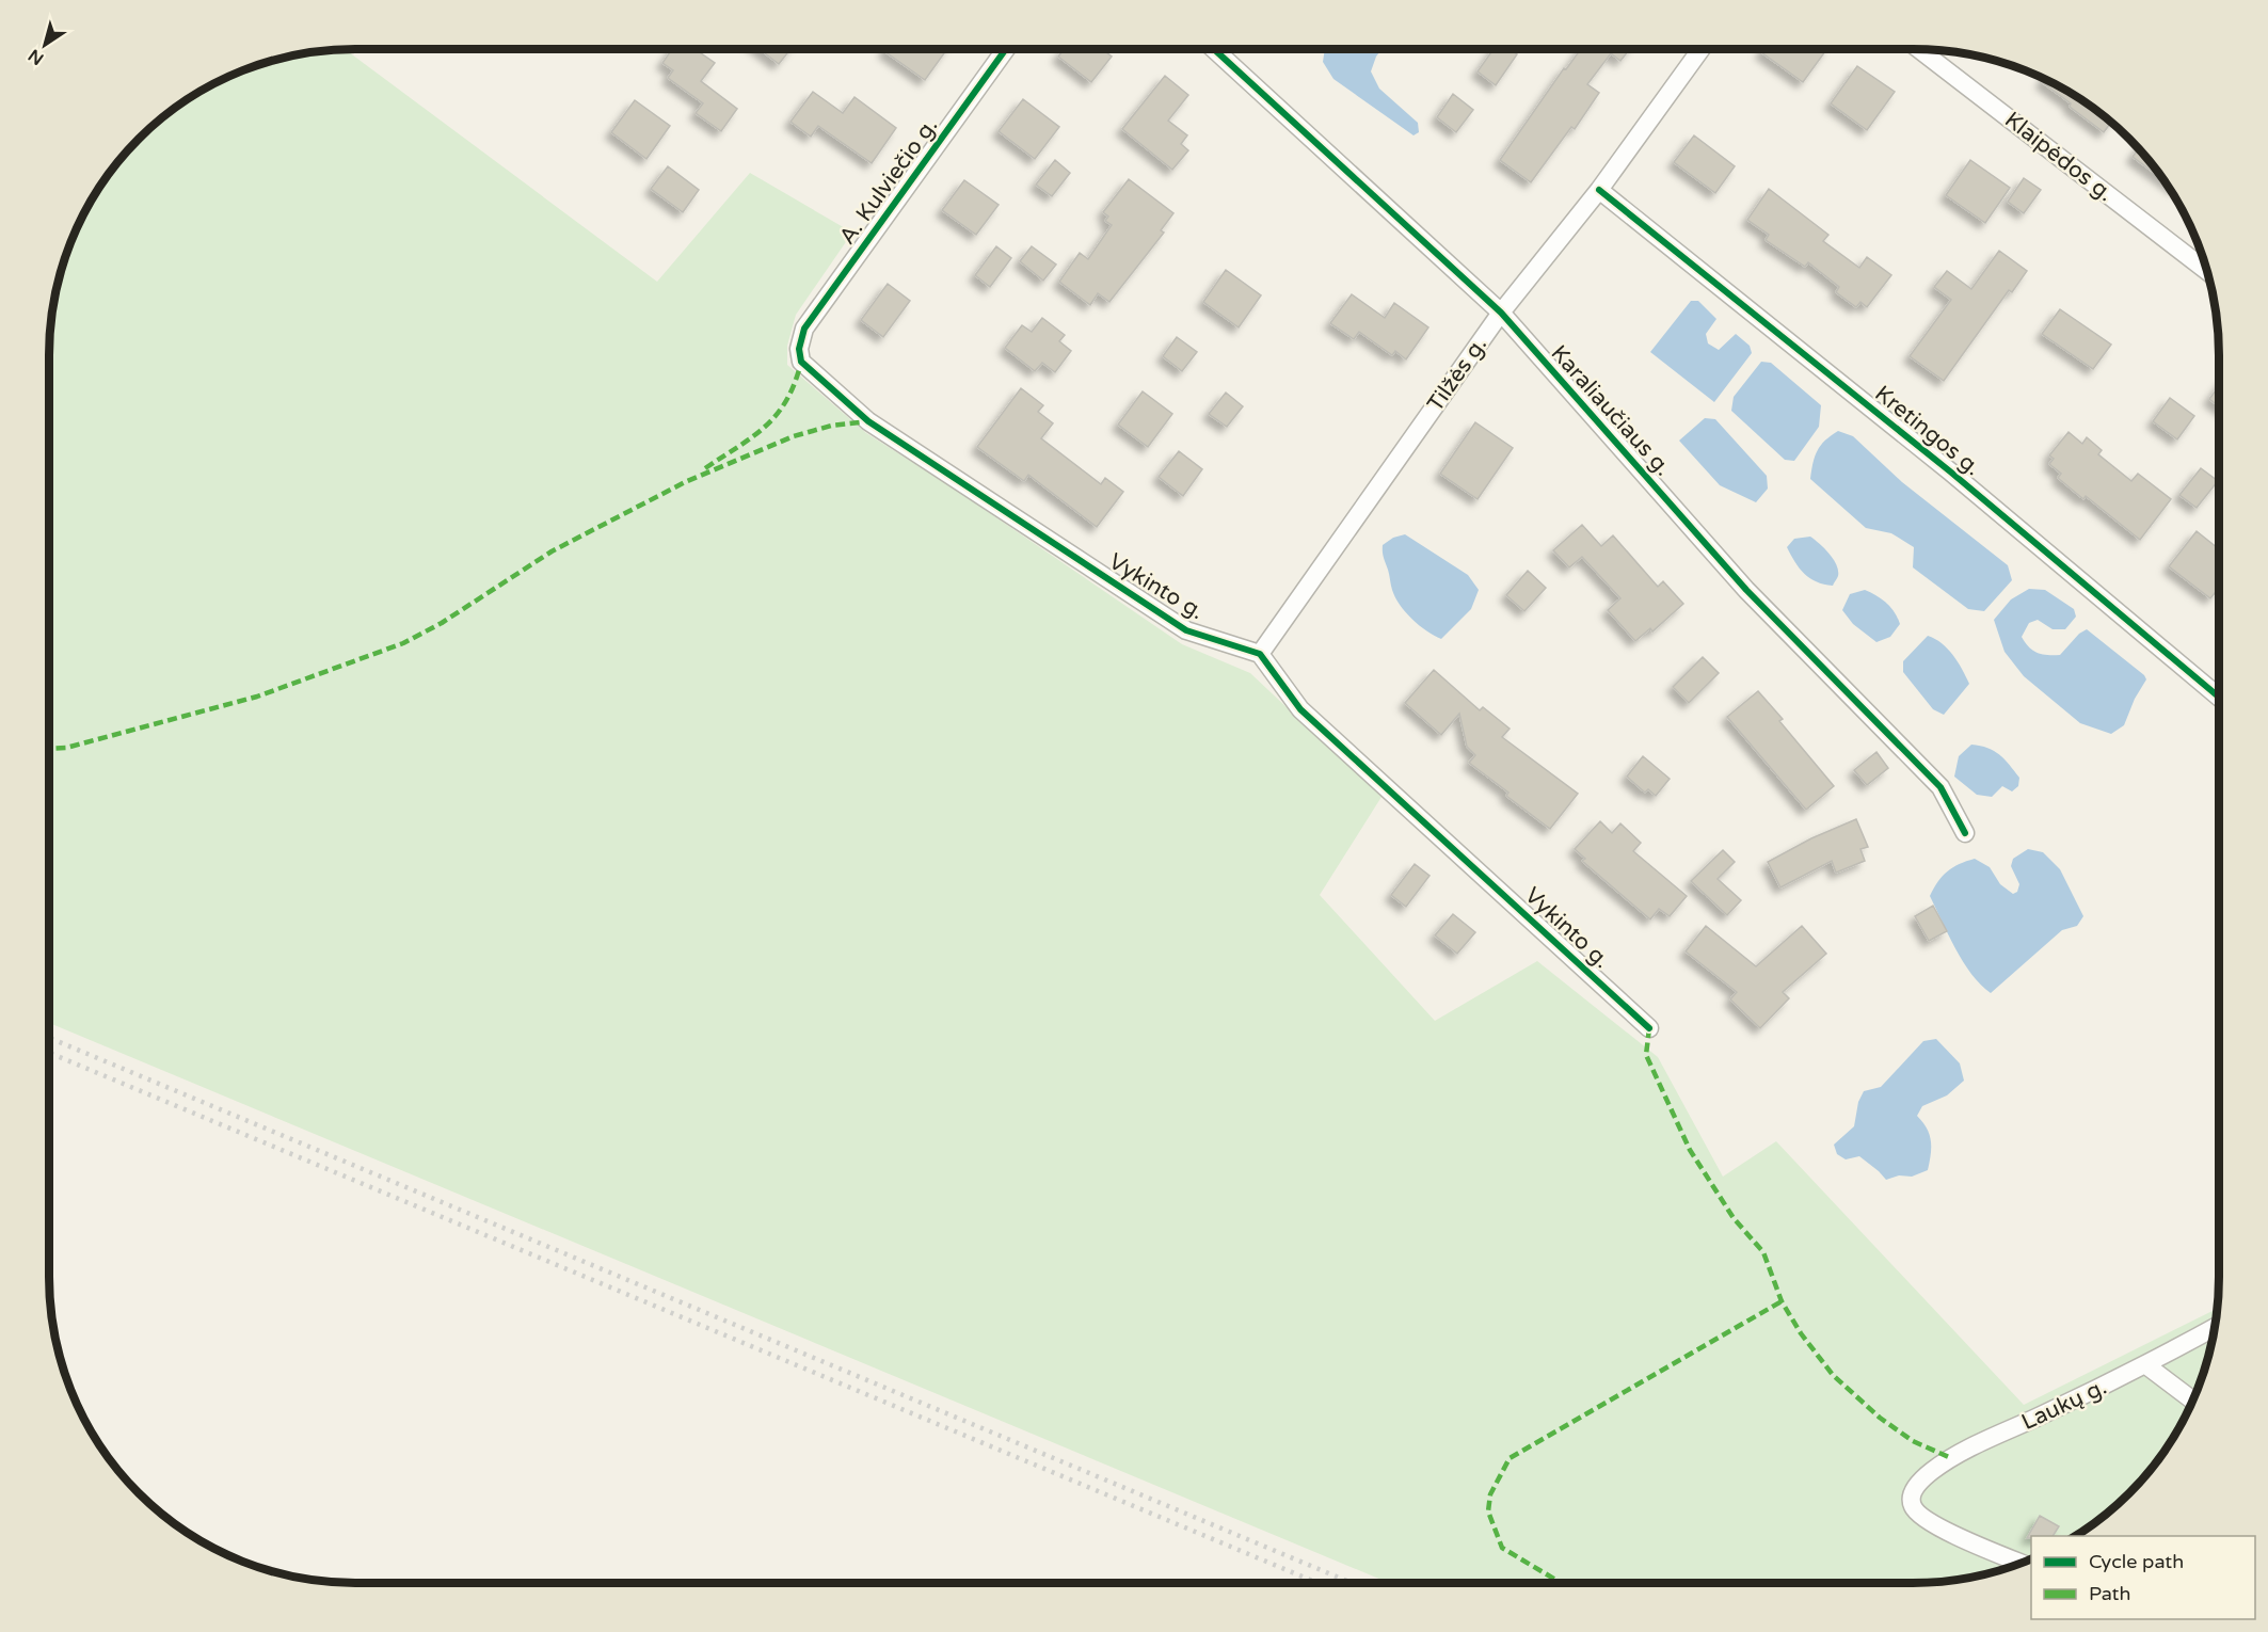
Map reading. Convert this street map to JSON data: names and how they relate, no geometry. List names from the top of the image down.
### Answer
{
  "streets": {
    "street": [
      "Klaipėdos g.",
      "A. Kulviečio g.",
      "Tilžės g.",
      "Karaliaučiaus g.",
      "Kretingos g.",
      "Vykinto g.",
      "Laukų g."
    ]
  },
  "crossings": [
    ["A. Kulviečio g.", "Vykinto g."],
    ["Tilžės g.", "Karaliaučiaus g."],
    ["Tilžės g.", "Kretingos g."],
    ["Tilžės g.", "Vykinto g."]
  ],
  "legend": ["Cycle path", "Path"],
  "north": "bottom left"
}
